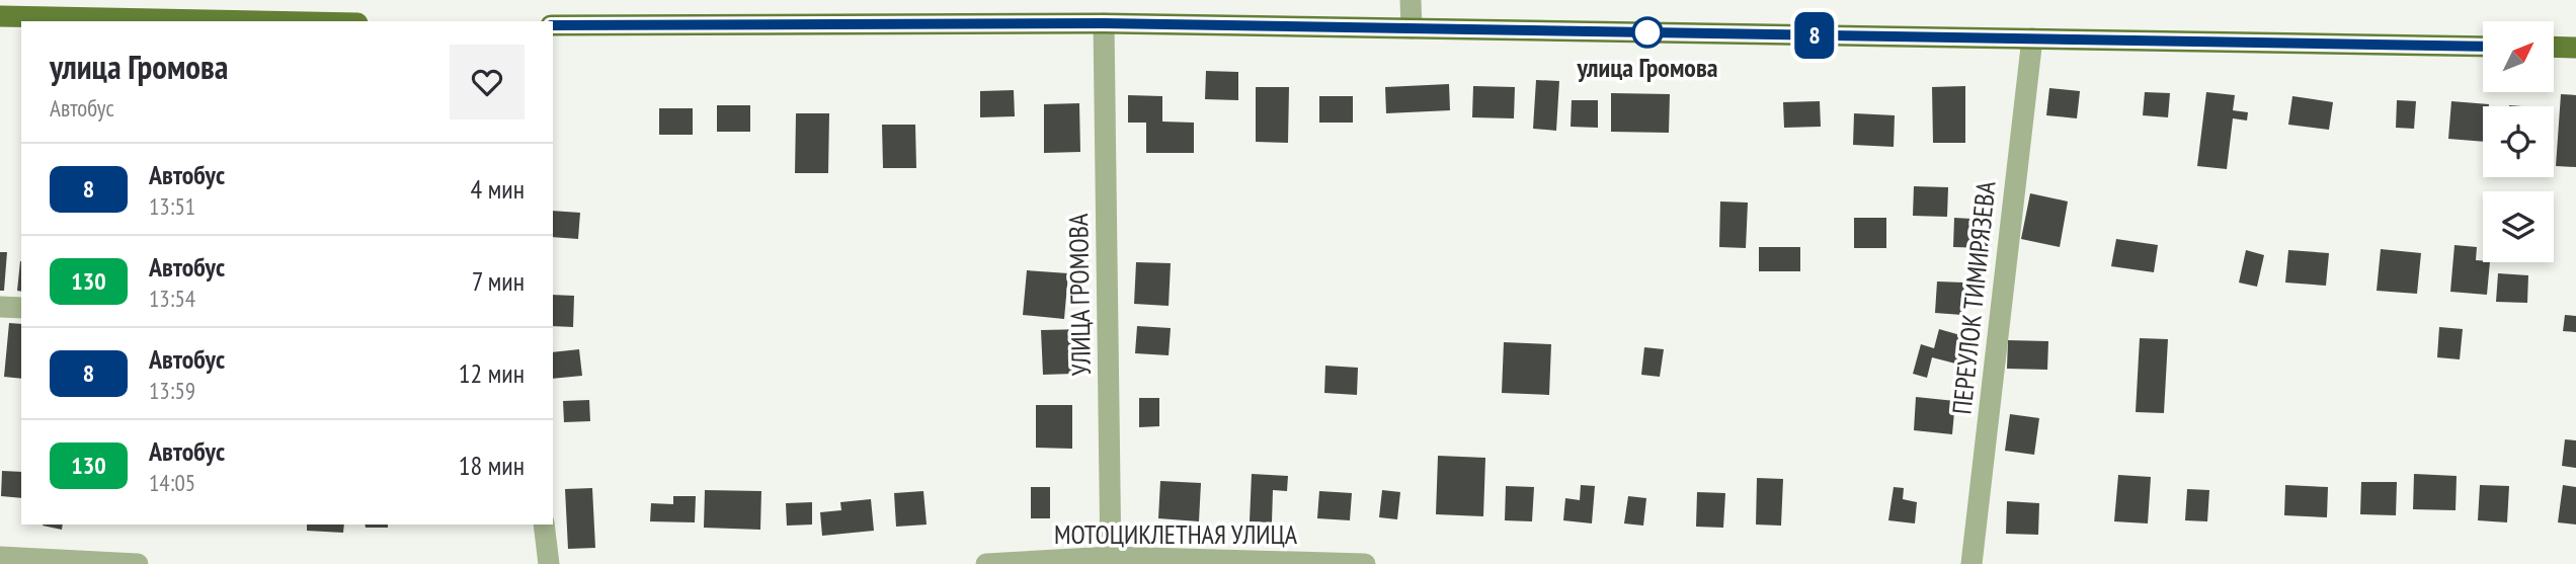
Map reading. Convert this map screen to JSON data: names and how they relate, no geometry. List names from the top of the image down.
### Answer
{
  "streets": {
    "street": ["УЛИЦА ГРОМОВА", "ПЕРЕУЛОК ТИМИРЯЗЕВА", "МОТОЦИКЛЕТНАЯ УЛИЦА"]
  },
  "crossings": [
    ["УЛИЦА ГРОМОВА", "МОТОЦИКЛЕТНАЯ УЛИЦА"]
  ],
  "places": ["улица Громова"],
  "lines": ["bus line 8"],
  "north": "top right",
  "page": {
    "on_map": "8",
    "heading": ["улица Громова", "Автобус"],
    "list": [
      {
        "mark": "8",
        "name": "Автобус",
        "note": "13:51",
        "value": "4 мин"
      },
      {
        "mark": "130",
        "name": "Автобус",
        "note": "13:54",
        "value": "7 мин"
      },
      {
        "mark": "8",
        "name": "Автобус",
        "note": "13:59",
        "value": "12 мин"
      },
      {
        "mark": "130",
        "name": "Автобус",
        "note": "14:05",
        "value": "18 мин"
      }
    ]
  }
}
